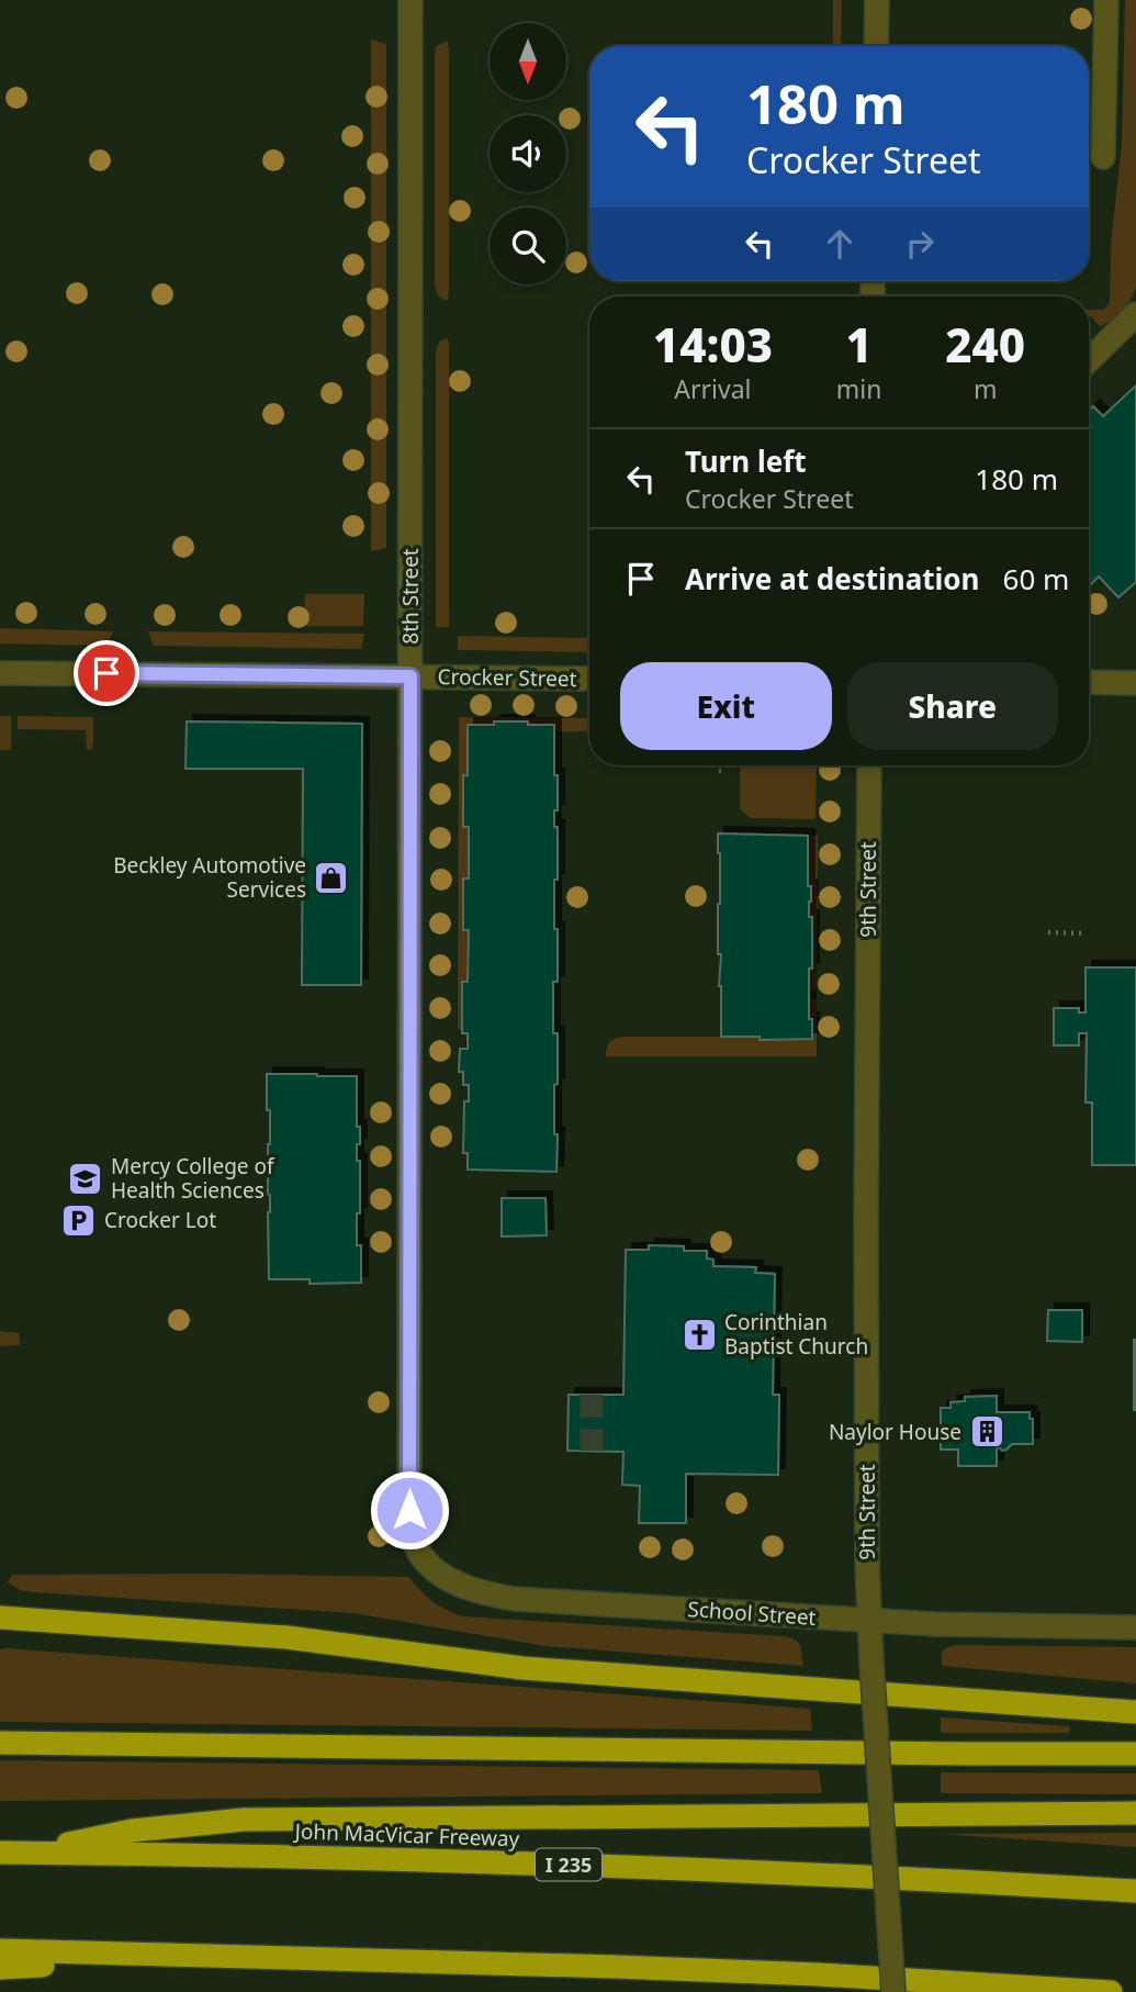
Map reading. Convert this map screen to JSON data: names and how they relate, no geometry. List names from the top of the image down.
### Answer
{
  "streets": {
    "highway": ["John MacVicar Freeway", "I 235"],
    "street": [
      "8th Street",
      "Crocker Street",
      "9th Street",
      "School Street"
    ]
  },
  "crossings": [
    ["8th Street", "Crocker Street"],
    ["8th Street", "School Street"],
    ["9th Street", "School Street"]
  ],
  "places": {
    "shop": ["Beckley Automotive Services"],
    "school or university": ["Mercy College of Health Sciences"],
    "parking": ["Crocker Lot"],
    "church": ["Corinthian Baptist Church"],
    "building": ["Naylor House"]
  },
  "north": "bottom",
  "page": {
    "turn": ["180 m", "Crocker Street"],
    "eta": [
      "14:03",
      "Arrival",
      "1",
      "min",
      "240",
      "m"
    ],
    "list": [
      {
        "name": "Turn left",
        "note": "Crocker Street",
        "value": "180 m"
      },
      {
        "name": "Arrive at destination",
        "value": "60 m"
      }
    ],
    "buttons": ["Exit", "Share"]
  }
}
